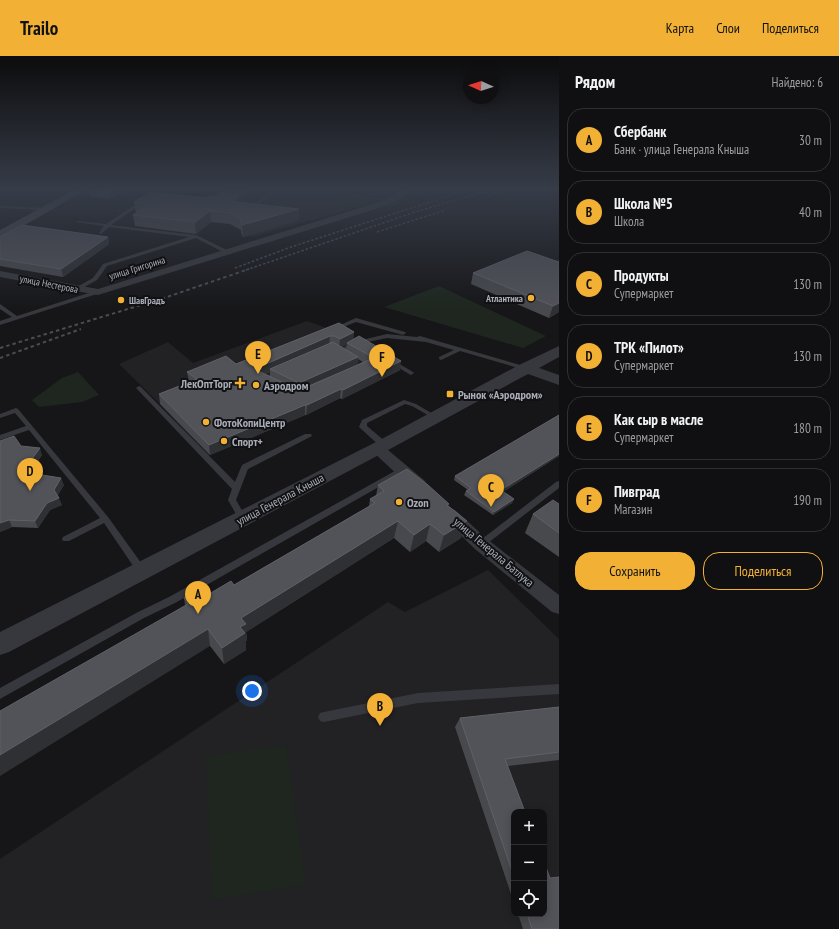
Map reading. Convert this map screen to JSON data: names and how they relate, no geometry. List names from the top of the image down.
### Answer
{
  "streets": {
    "street": [
      "улица Григорина",
      "улица Нестерова",
      "улица Генерала Кныша",
      "улица Генерала Батлука"
    ]
  },
  "crossings": [
    ["улица Григорина", "улица Нестерова"],
    ["улица Генерала Кныша", "улица Генерала Батлука"]
  ],
  "places": {
    "other": [
      "Атлантика",
      "ШавГрадъ",
      "Аэродром",
      "ФотоКопиЦентр",
      "Спорт+",
      "Ozon"
    ],
    "health": ["ЛекОптТорг"],
    "transit": ["Рынок «Аэродром»"]
  },
  "north": "left",
  "page": {
    "header": "Trailo",
    "nav": ["Карта", "Слои", "Поделиться"],
    "heading": ["Рядом", "Найдено: 6"],
    "list": [
      {
        "mark": "A",
        "name": "Сбербанк",
        "note": "Банк · улица Генерала Кныша",
        "value": "30 m"
      },
      {
        "mark": "B",
        "name": "Школа №5",
        "note": "Школа",
        "value": "40 m"
      },
      {
        "mark": "C",
        "name": "Продукты",
        "note": "Супермаркет",
        "value": "130 m"
      },
      {
        "mark": "D",
        "name": "ТРК «Пилот»",
        "note": "Супермаркет",
        "value": "130 m"
      },
      {
        "mark": "E",
        "name": "Как сыр в масле",
        "note": "Супермаркет",
        "value": "180 m"
      },
      {
        "mark": "F",
        "name": "Пивград",
        "note": "Магазин",
        "value": "190 m"
      }
    ],
    "pins": [
      "E",
      "F",
      "D",
      "C",
      "A",
      "B"
    ],
    "buttons": ["Сохранить", "Поделиться"],
    "map_buttons": ["+", "−"]
  }
}
